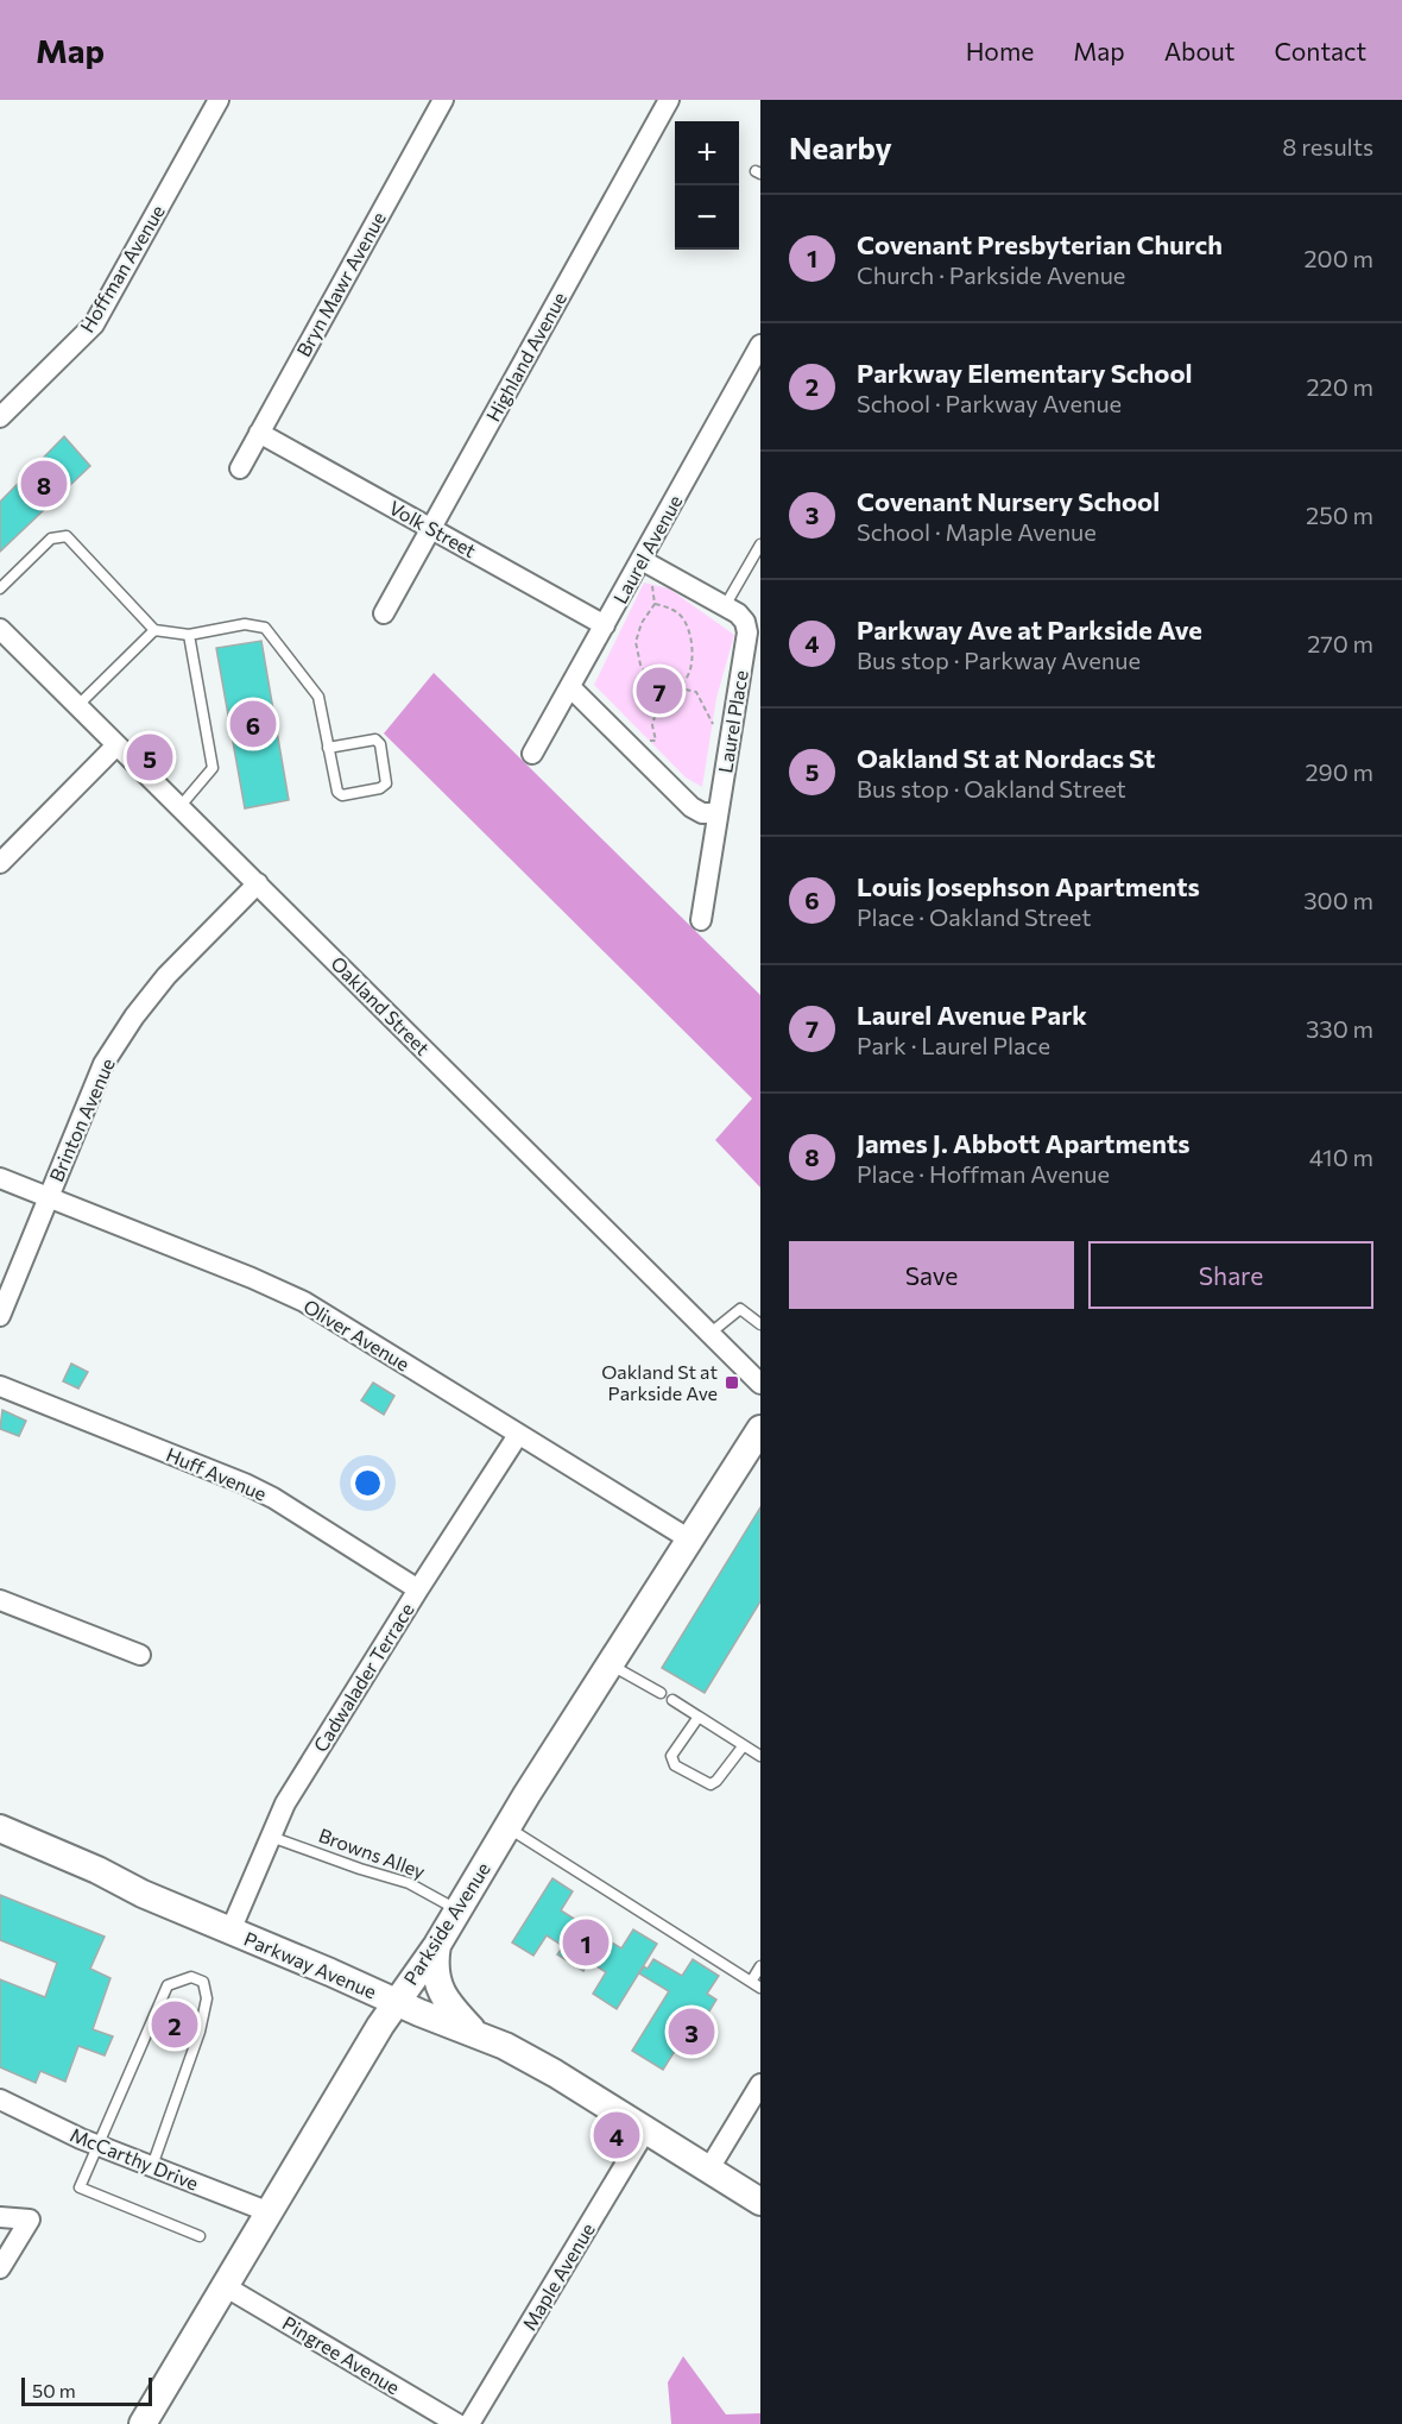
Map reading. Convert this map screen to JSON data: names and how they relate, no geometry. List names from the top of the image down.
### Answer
{
  "streets": {
    "main road": ["Parkside Avenue", "Parkway Avenue"],
    "street": [
      "Hoffman Avenue",
      "Bryn Mawr Avenue",
      "Highland Avenue",
      "Volk Street",
      "Laurel Avenue",
      "Laurel Place",
      "Oakland Street",
      "Brinton Avenue",
      "Oliver Avenue",
      "Huff Avenue",
      "Cadwalader Terrace",
      "McCarthy Drive",
      "Maple Avenue",
      "Pingree Avenue"
    ],
    "lane": ["Browns Alley"]
  },
  "crossings": [
    ["Bryn Mawr Avenue", "Volk Street"],
    ["Highland Avenue", "Volk Street"],
    ["Volk Street", "Laurel Avenue"],
    ["Laurel Avenue", "Laurel Place"],
    ["Oakland Street", "Brinton Avenue"],
    ["Brinton Avenue", "Oliver Avenue"],
    ["Oliver Avenue", "Cadwalader Terrace"],
    ["Oliver Avenue", "Parkside Avenue"],
    ["Huff Avenue", "Cadwalader Terrace"],
    ["Cadwalader Terrace", "Browns Alley"],
    ["Cadwalader Terrace", "Parkway Avenue"],
    ["Browns Alley", "Parkside Avenue"],
    ["Parkside Avenue", "Parkway Avenue"],
    ["Parkside Avenue", "McCarthy Drive"],
    ["Parkside Avenue", "Pingree Avenue"],
    ["Parkway Avenue", "Maple Avenue"]
  ],
  "places": {
    "transit": ["Oakland St at Parkside Ave"]
  },
  "scale_bar": "50 m",
  "page": {
    "header": "Map",
    "nav": [
      "Home",
      "Map",
      "About",
      "Contact"
    ],
    "heading": ["Nearby", "8 results"],
    "map_buttons": ["+", "−"],
    "list": [
      {
        "mark": "1",
        "name": "Covenant Presbyterian Church",
        "note": "Church · Parkside Avenue",
        "value": "200 m"
      },
      {
        "mark": "2",
        "name": "Parkway Elementary School",
        "note": "School · Parkway Avenue",
        "value": "220 m"
      },
      {
        "mark": "3",
        "name": "Covenant Nursery School",
        "note": "School · Maple Avenue",
        "value": "250 m"
      },
      {
        "mark": "4",
        "name": "Parkway Ave at Parkside Ave",
        "note": "Bus stop · Parkway Avenue",
        "value": "270 m"
      },
      {
        "mark": "5",
        "name": "Oakland St at Nordacs St",
        "note": "Bus stop · Oakland Street",
        "value": "290 m"
      },
      {
        "mark": "6",
        "name": "Louis Josephson Apartments",
        "note": "Place · Oakland Street",
        "value": "300 m"
      },
      {
        "mark": "7",
        "name": "Laurel Avenue Park",
        "note": "Park · Laurel Place",
        "value": "330 m"
      },
      {
        "mark": "8",
        "name": "James J. Abbott Apartments",
        "note": "Place · Hoffman Avenue",
        "value": "410 m"
      }
    ],
    "pins": [
      "8",
      "7",
      "6",
      "5",
      "1",
      "2",
      "3",
      "4"
    ],
    "buttons": ["Save", "Share"],
    "scale": "50 m"
  }
}
